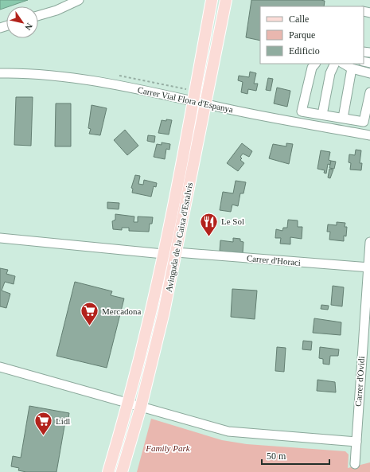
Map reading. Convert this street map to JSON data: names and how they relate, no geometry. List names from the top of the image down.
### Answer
{
  "streets": {
    "main road": ["Avinguda de la Caixa d'Estalvis"],
    "street": ["Carrer Vial Flora d'Espanya", "Carrer d'Horaci", "Carrer d'Ovidi"]
  },
  "crossings": [
    ["Carrer Vial Flora d'Espanya", "Avinguda de la Caixa d'Estalvis"],
    ["Avinguda de la Caixa d'Estalvis", "Carrer d'Horaci"],
    ["Carrer d'Horaci", "Carrer d'Ovidi"]
  ],
  "parks": ["Family Park"],
  "places": {
    "restaurant": ["Le Sol"],
    "supermarket": ["Mercadona", "Lidl"]
  },
  "legend": ["Calle", "Parque", "Edificio"],
  "scale_bar": "50 m",
  "north": "bottom right"
}
